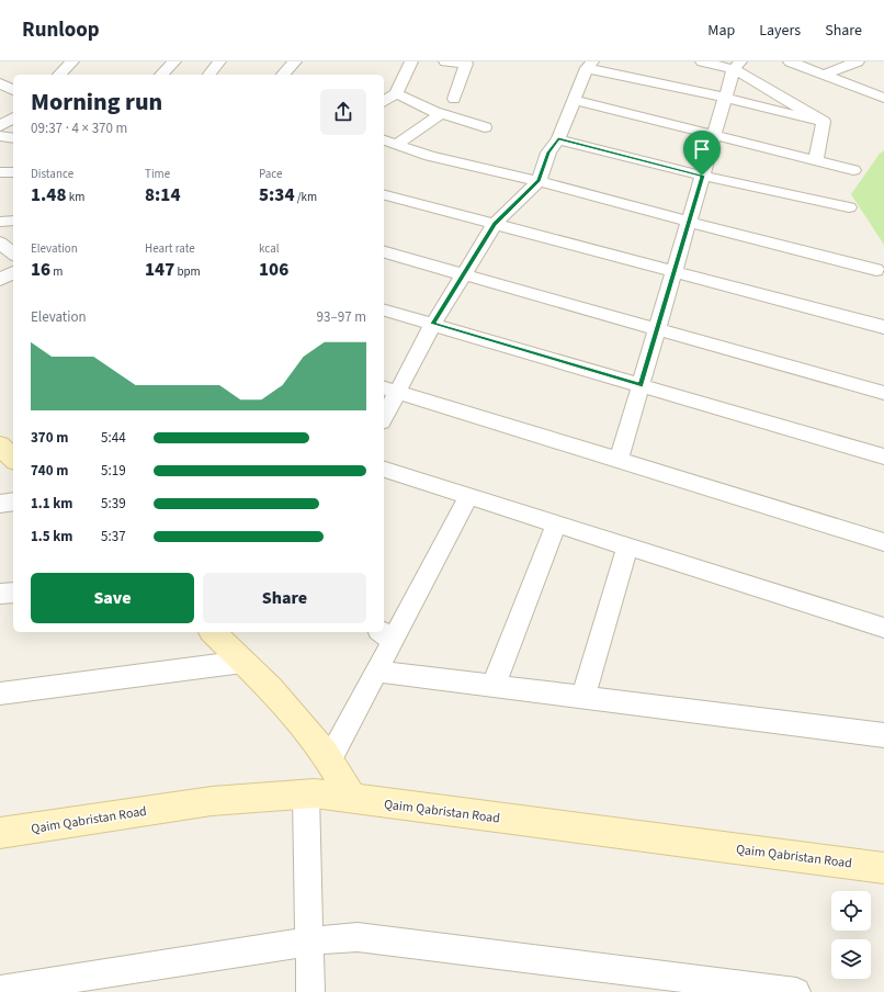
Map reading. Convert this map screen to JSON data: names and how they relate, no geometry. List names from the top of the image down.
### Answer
{
  "streets": {
    "street": ["Qaim Qabristan Road"]
  },
  "page": {
    "header": "Runloop",
    "nav": ["Map", "Layers", "Share"],
    "heading": ["Morning run", "09:37 · 4 × 370 m"],
    "stats": [
      ["Distance", "1.48 km"],
      ["Time", "8:14"],
      ["Pace", "5:34 /km"],
      ["Elevation", "16 m"],
      ["Heart rate", "147 bpm"],
      ["kcal", "106"]
    ],
    "chart": ["Elevation", "93–97 m"],
    "list": [
      {
        "name": "370 m",
        "note": "5:44"
      },
      {
        "name": "740 m",
        "note": "5:19"
      },
      {
        "name": "1.1 km",
        "note": "5:39"
      },
      {
        "name": "1.5 km",
        "note": "5:37"
      }
    ],
    "buttons": ["Save", "Share"]
  }
}
